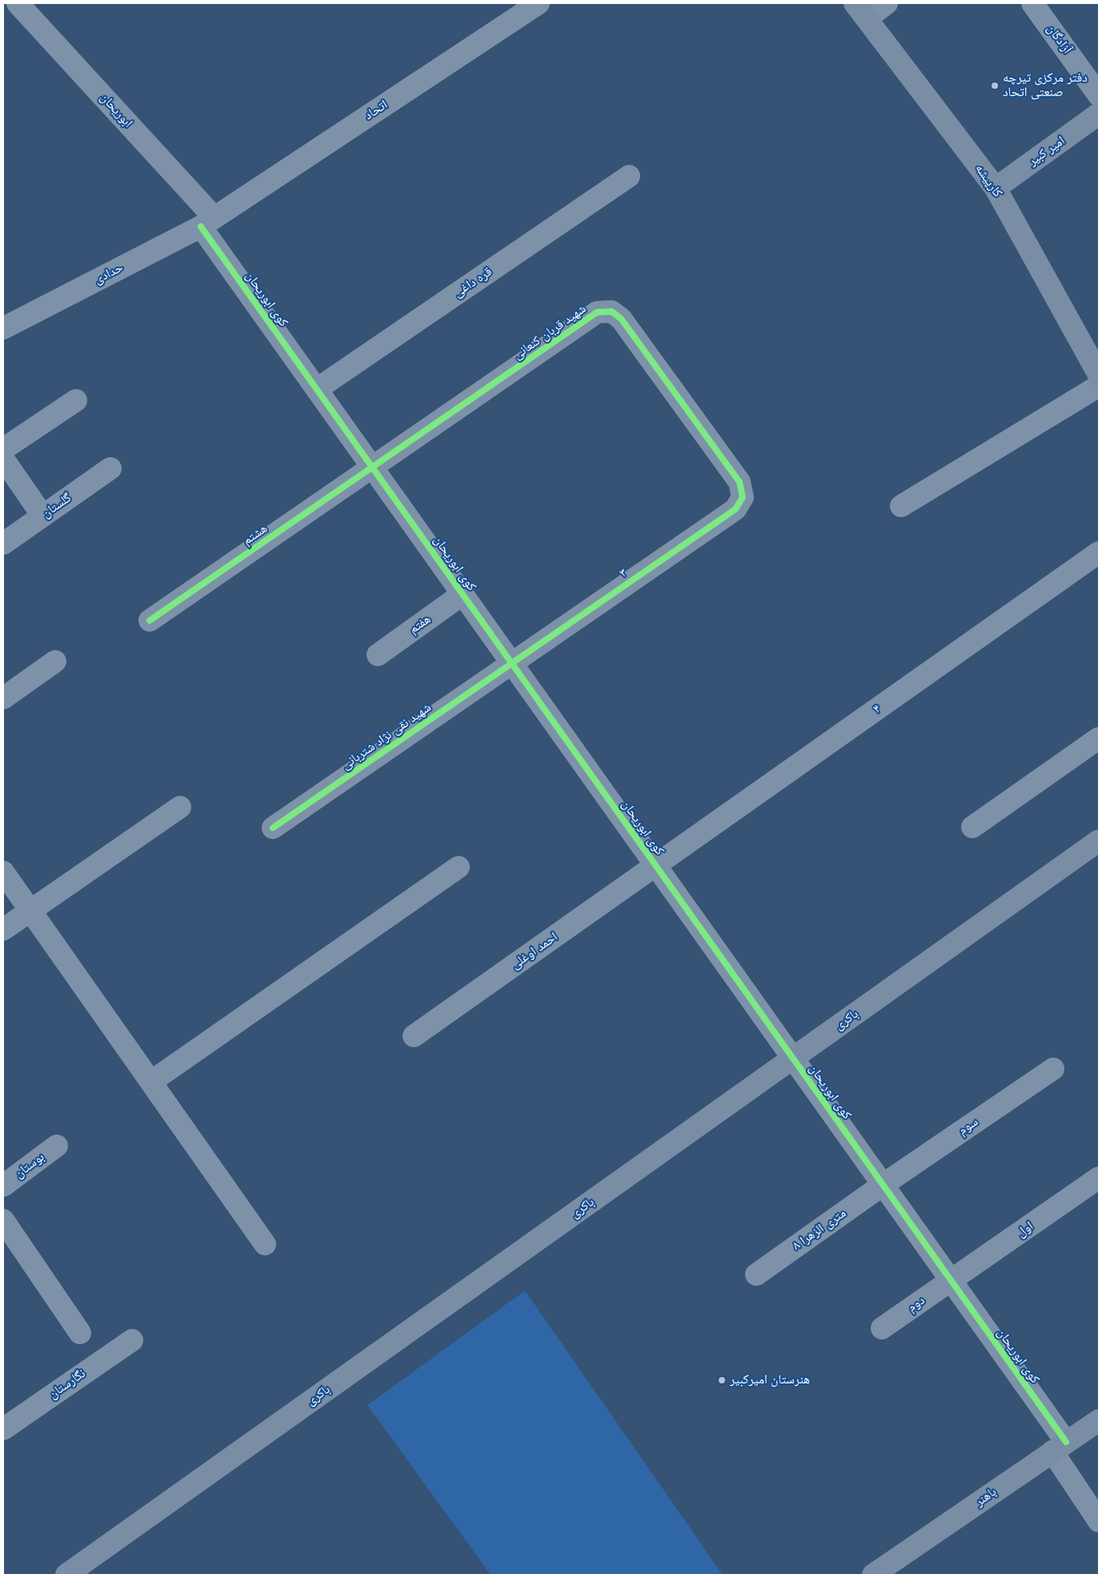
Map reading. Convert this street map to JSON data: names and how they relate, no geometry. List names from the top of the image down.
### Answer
{
  "streets": {
    "street": [
      "آزادگان",
      "ابوریحان",
      "اتحاد",
      "امیر کبیر",
      "کارپیشه",
      "حدادی",
      "قره داغی",
      "کوی ابوریحان",
      "شهید قربان کنعانی",
      "گلستان",
      "هشتم",
      "۳",
      "هفتم",
      "۴",
      "شهید نقی نژاد شتربانی",
      "احمد اوغلی",
      "باکری",
      "سوم",
      "بوستان",
      "۸ متری الزهرا",
      "اول",
      "دوم",
      "نگارستان",
      "باهنر"
    ]
  },
  "crossings": [
    ["ابوریحان", "اتحاد"],
    ["ابوریحان", "حدادی"],
    ["ابوریحان", "کوی ابوریحان"],
    ["اتحاد", "حدادی"],
    ["اتحاد", "کوی ابوریحان"],
    ["امیر کبیر", "کارپیشه"],
    ["حدادی", "کوی ابوریحان"],
    ["قره داغی", "کوی ابوریحان"],
    ["کوی ابوریحان", "شهید قربان کنعانی"],
    ["کوی ابوریحان", "هشتم"],
    ["کوی ابوریحان", "۳"],
    ["کوی ابوریحان", "هفتم"],
    ["کوی ابوریحان", "۴"],
    ["کوی ابوریحان", "شهید نقی نژاد شتربانی"],
    ["کوی ابوریحان", "احمد اوغلی"],
    ["کوی ابوریحان", "باکری"],
    ["کوی ابوریحان", "سوم"],
    ["کوی ابوریحان", "۸ متری الزهرا"],
    ["کوی ابوریحان", "اول"],
    ["کوی ابوریحان", "دوم"],
    ["کوی ابوریحان", "باهنر"],
    ["شهید قربان کنعانی", "هشتم"],
    ["شهید قربان کنعانی", "۳"],
    ["۳", "شهید نقی نژاد شتربانی"],
    ["۴", "احمد اوغلی"],
    ["سوم", "۸ متری الزهرا"],
    ["اول", "دوم"]
  ],
  "places": ["دفتر مرکزی تیرچه صنعتی اتحاد", "هنرستان امیرکبیر"]
}
